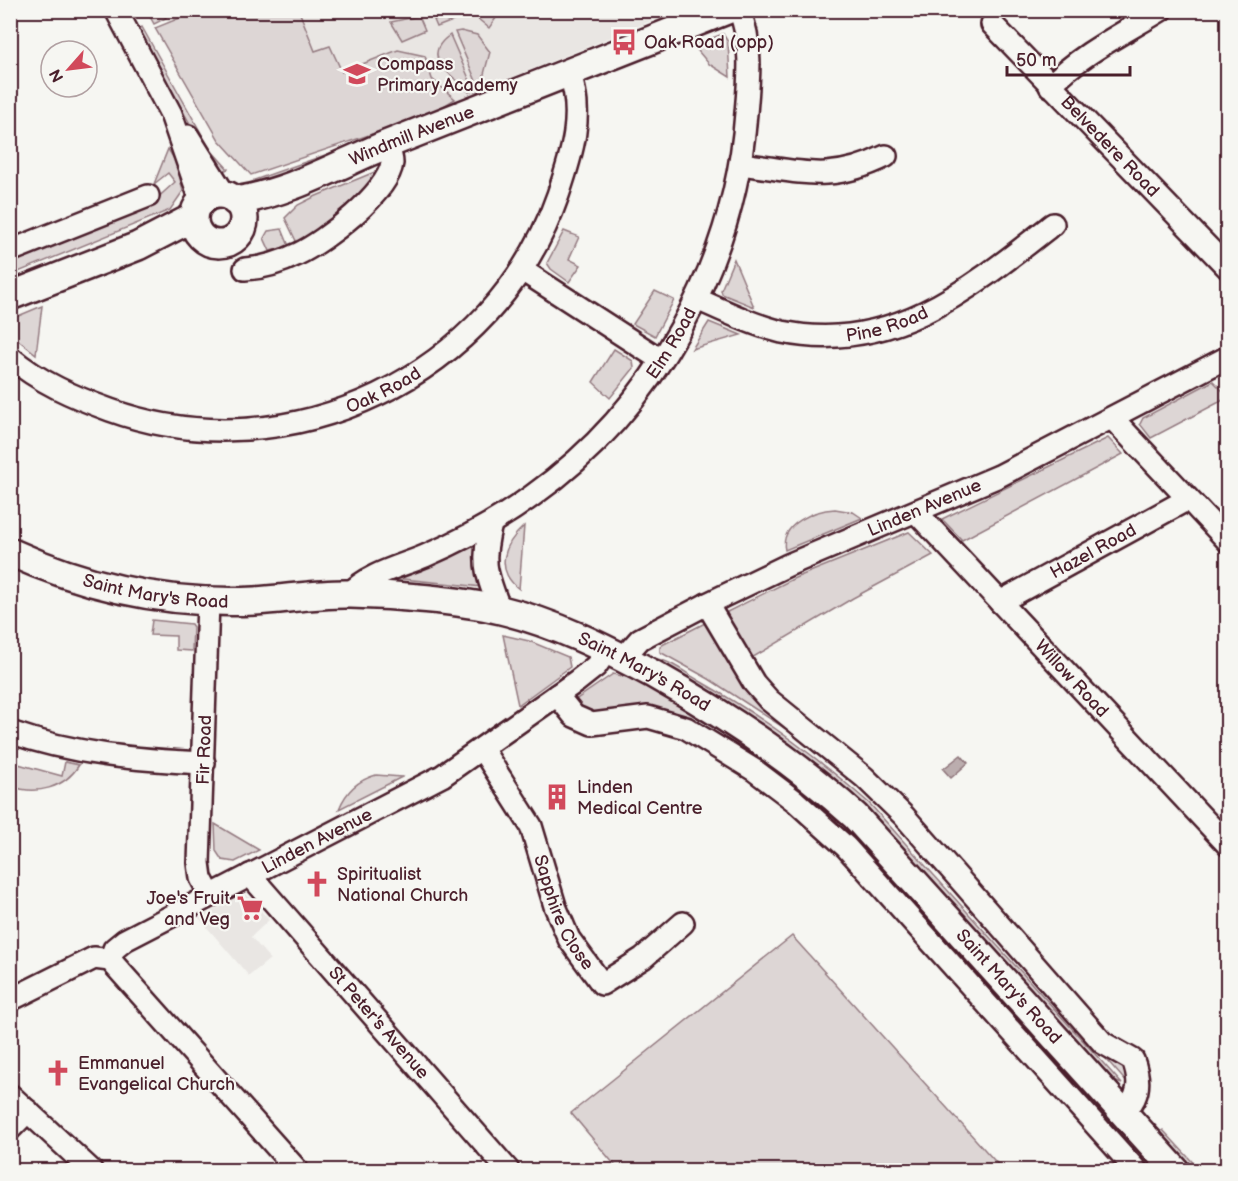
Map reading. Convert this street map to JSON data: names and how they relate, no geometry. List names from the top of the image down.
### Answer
{
  "streets": {
    "main road": ["Windmill Avenue", "Saint Mary's Road"],
    "street": [
      "Belvedere Road",
      "Pine Road",
      "Elm Road",
      "Oak Road",
      "Linden Avenue",
      "Hazel Road",
      "Willow Road",
      "Fir Road",
      "Sapphire Close",
      "St Peter's Avenue"
    ]
  },
  "crossings": [
    ["Windmill Avenue", "Oak Road"],
    ["Pine Road", "Elm Road"],
    ["Elm Road", "Saint Mary's Road"],
    ["Linden Avenue", "Saint Mary's Road"],
    ["Linden Avenue", "Willow Road"],
    ["Linden Avenue", "Fir Road"],
    ["Linden Avenue", "Sapphire Close"],
    ["Linden Avenue", "St Peter's Avenue"],
    ["Hazel Road", "Willow Road"],
    ["Saint Mary's Road", "Fir Road"]
  ],
  "places": {
    "bus stop": ["Oak Road (opp)"],
    "school or university": ["Compass Primary Academy"],
    "building": ["Linden Medical Centre"],
    "church": ["Spiritualist National Church", "Emmanuel Evangelical Church"],
    "supermarket": ["Joe's Fruit and Veg"]
  },
  "scale_bar": "50 m",
  "north": "bottom left"
}
